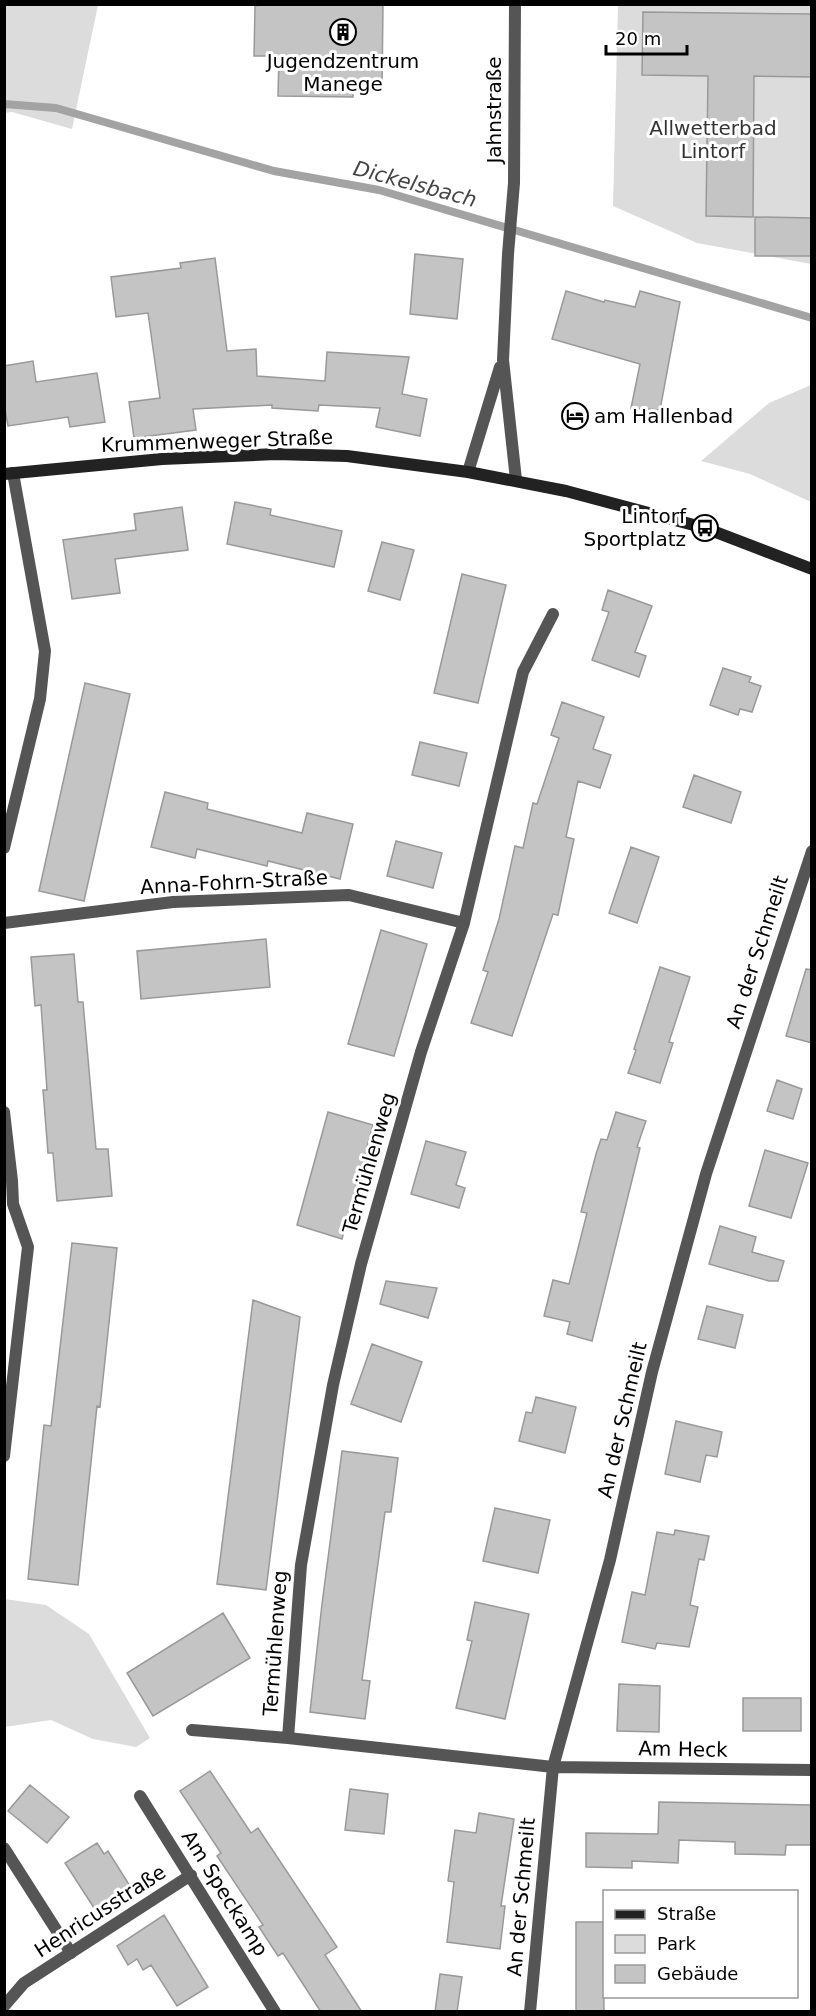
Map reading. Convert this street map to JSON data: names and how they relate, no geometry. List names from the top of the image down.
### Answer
{
  "streets": {
    "main road": ["Krummenweger Straße"],
    "street": [
      "Jahnstraße",
      "Anna-Fohrn-Straße",
      "An der Schmeilt",
      "Termühlenweg",
      "Am Heck",
      "Am Speckamp",
      "Henricusstraße"
    ]
  },
  "crossings": [
    ["Jahnstraße", "Krummenweger Straße"],
    ["Anna-Fohrn-Straße", "Termühlenweg"],
    ["An der Schmeilt", "Termühlenweg"],
    ["An der Schmeilt", "Am Heck"],
    ["Termühlenweg", "Am Heck"],
    ["Am Speckamp", "Henricusstraße"]
  ],
  "water": ["Dickelsbach"],
  "parks": ["Allwetterbad Lintorf"],
  "places": {
    "building": ["Jugendzentrum Manege"],
    "hotel": ["am Hallenbad"],
    "bus stop": ["Lintorf Sportplatz"]
  },
  "legend": ["Straße", "Park", "Gebäude"],
  "scale_bar": "20 m"
}
